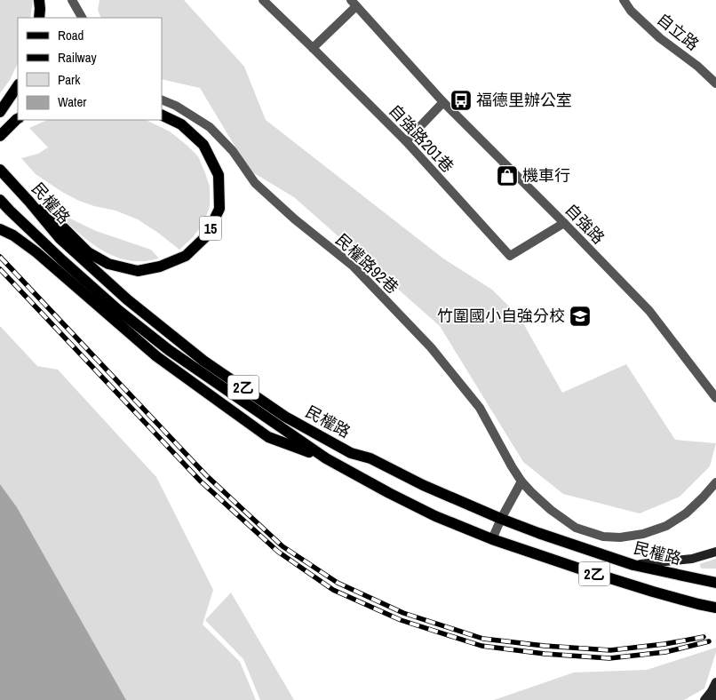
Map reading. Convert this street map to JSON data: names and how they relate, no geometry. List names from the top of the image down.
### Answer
{
  "streets": {
    "main road": ["民權路", "15", "2乙"],
    "street": [
      "自立路",
      "自強路201巷",
      "自強路",
      "民權路92巷"
    ]
  },
  "crossings": [
    ["自強路201巷", "自強路"],
    ["民權路", "15"]
  ],
  "places": {
    "bus stop": ["福德里辦公室"],
    "shop": ["機車行"],
    "school or university": ["竹圍國小自強分校"]
  },
  "legend": [
    "Road",
    "Railway",
    "Park",
    "Water"
  ]
}
